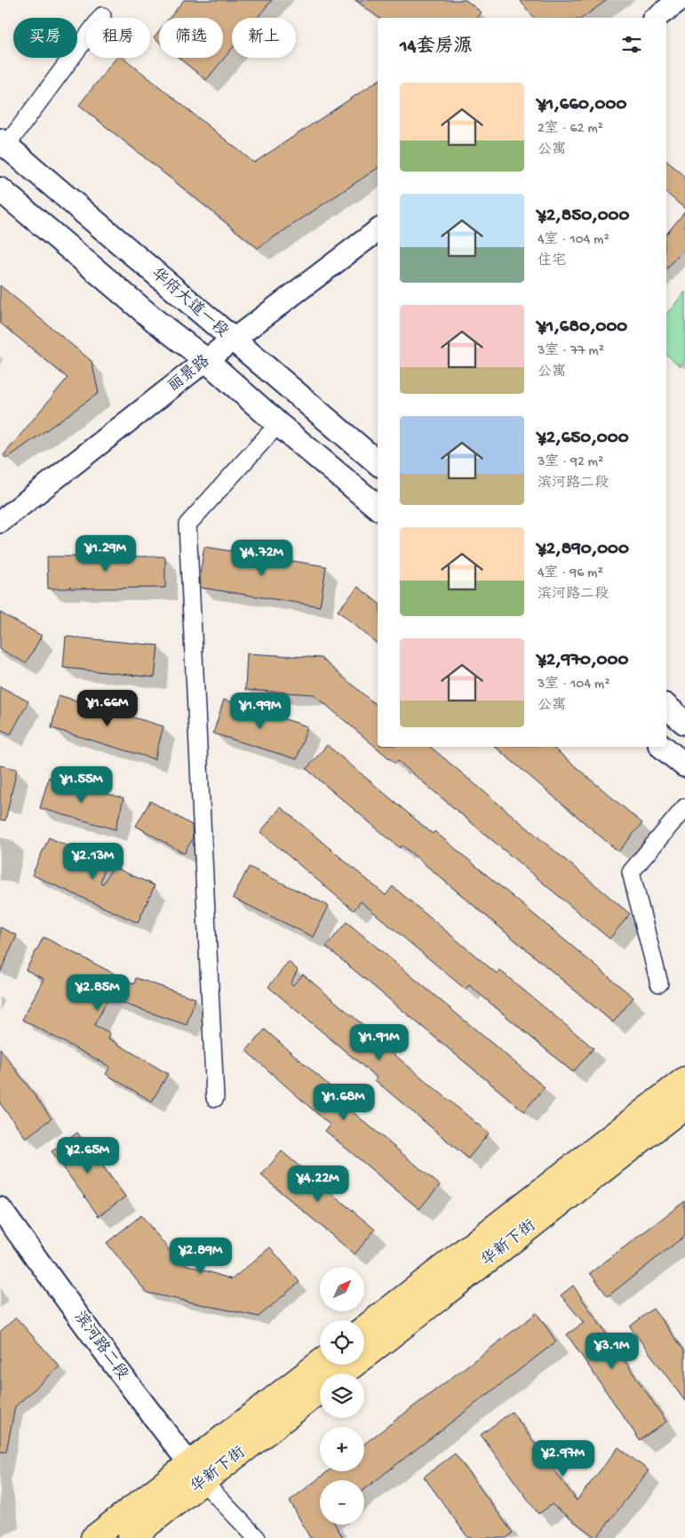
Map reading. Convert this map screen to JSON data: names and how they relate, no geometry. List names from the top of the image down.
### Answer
{
  "streets": {
    "main road": ["华府大道一段", "华新下街"],
    "street": ["丽景路", "滨河路二段"]
  },
  "crossings": [
    ["华府大道一段", "丽景路"],
    ["华新下街", "滨河路二段"]
  ],
  "north": "top right",
  "page": {
    "chip": [
      "买房",
      "租房",
      "筛选",
      "新上"
    ],
    "heading": "14套房源",
    "list": [
      {
        "name": "¥1,660,000",
        "note": "2室 · 62 m² · 公寓"
      },
      {
        "name": "¥2,850,000",
        "note": "4室 · 104 m² · 住宅"
      },
      {
        "name": "¥1,680,000",
        "note": "3室 · 77 m² · 公寓"
      },
      {
        "name": "¥2,650,000",
        "note": "3室 · 92 m² · 滨河路二段"
      },
      {
        "name": "¥2,890,000",
        "note": "4室 · 96 m² · 滨河路二段"
      },
      {
        "name": "¥2,970,000",
        "note": "3室 · 104 m² · 公寓"
      }
    ],
    "price": [
      "¥1.29M",
      "¥4.72M",
      "¥1.66M",
      "¥1.99M",
      "¥1.55M",
      "¥2.13M",
      "¥2.85M",
      "¥1.91M",
      "¥1.68M",
      "¥2.65M",
      "¥4.22M",
      "¥2.89M",
      "¥3.1M",
      "¥2.97M"
    ],
    "map_buttons": ["+", "−"]
  }
}
